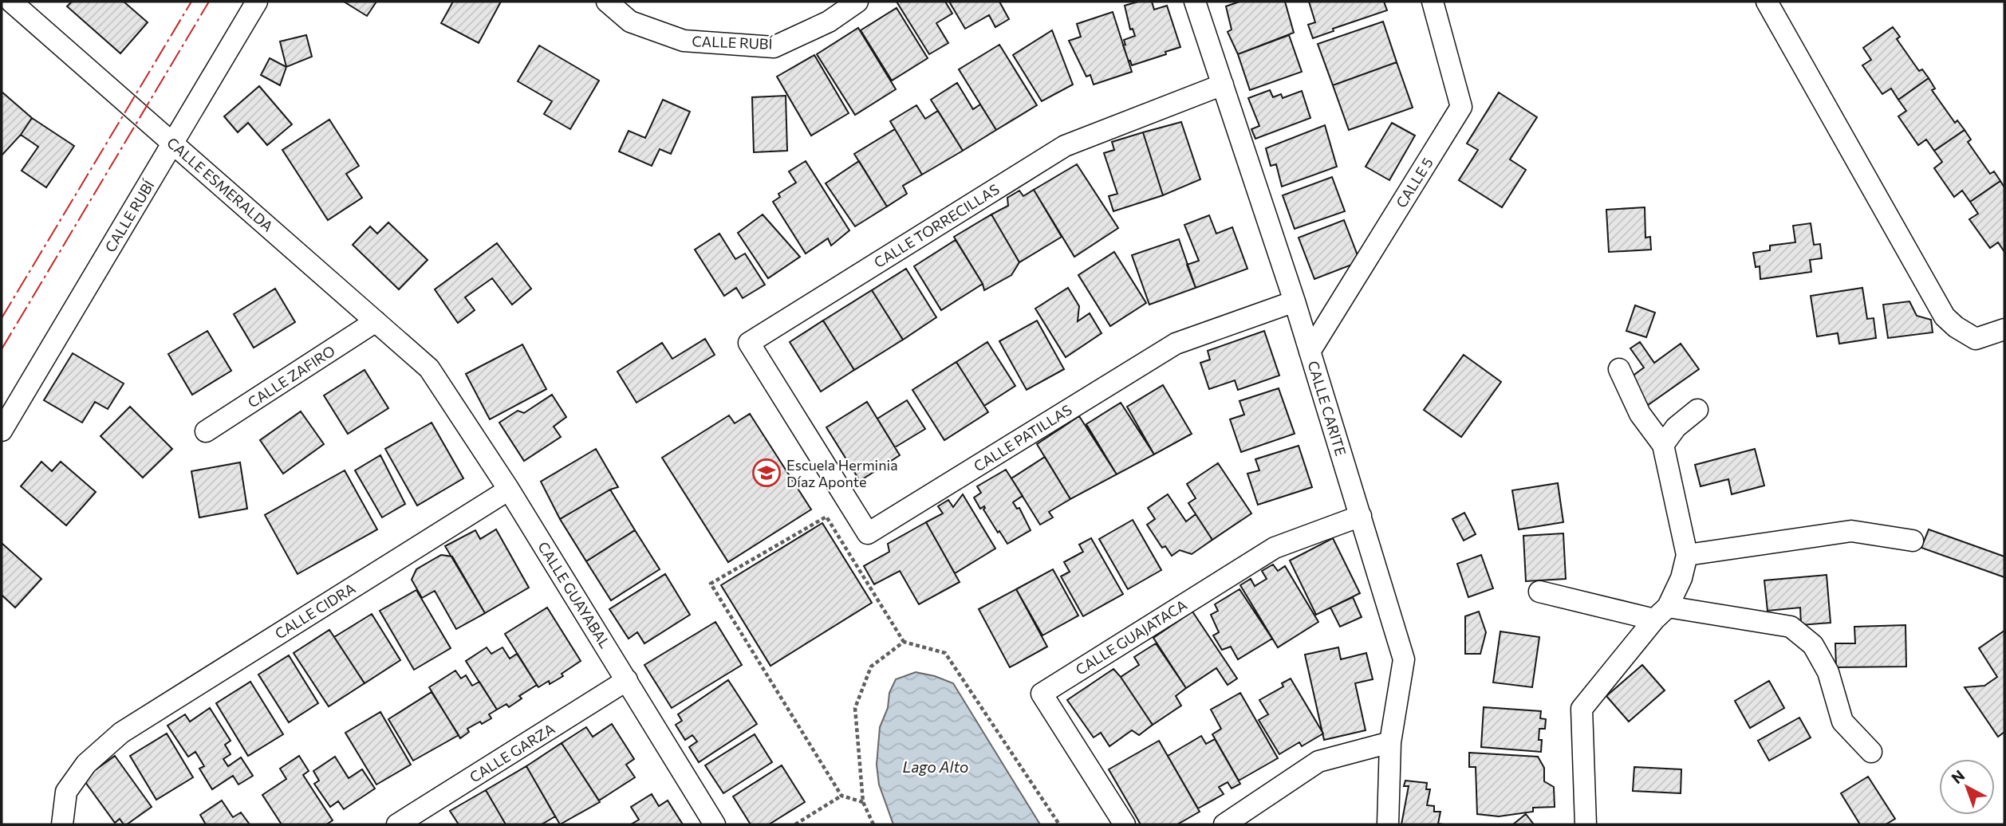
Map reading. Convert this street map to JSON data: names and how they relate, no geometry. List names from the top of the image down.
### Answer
{
  "streets": {
    "street": [
      "CALLE RUBÍ",
      "CALLE 5",
      "CALLE ESMERALDA",
      "CALLE TORRECILLAS",
      "CALLE ZAFIRO",
      "CALLE CARITE",
      "CALLE PATILLAS",
      "CALLE GUAYABAL",
      "CALLE CIDRA",
      "CALLE GUAJATACA",
      "CALLE GARZA"
    ]
  },
  "crossings": [
    ["CALLE RUBÍ", "CALLE ESMERALDA"],
    ["CALLE 5", "CALLE CARITE"],
    ["CALLE ESMERALDA", "CALLE ZAFIRO"],
    ["CALLE ESMERALDA", "CALLE GUAYABAL"],
    ["CALLE TORRECILLAS", "CALLE CARITE"],
    ["CALLE TORRECILLAS", "CALLE PATILLAS"],
    ["CALLE CARITE", "CALLE PATILLAS"],
    ["CALLE CARITE", "CALLE GUAJATACA"],
    ["CALLE GUAYABAL", "CALLE CIDRA"],
    ["CALLE GUAYABAL", "CALLE GARZA"]
  ],
  "water": ["Lago Alto"],
  "places": {
    "school or university": ["Escuela Herminia Díaz Aponte"]
  },
  "north": "top left"
}
